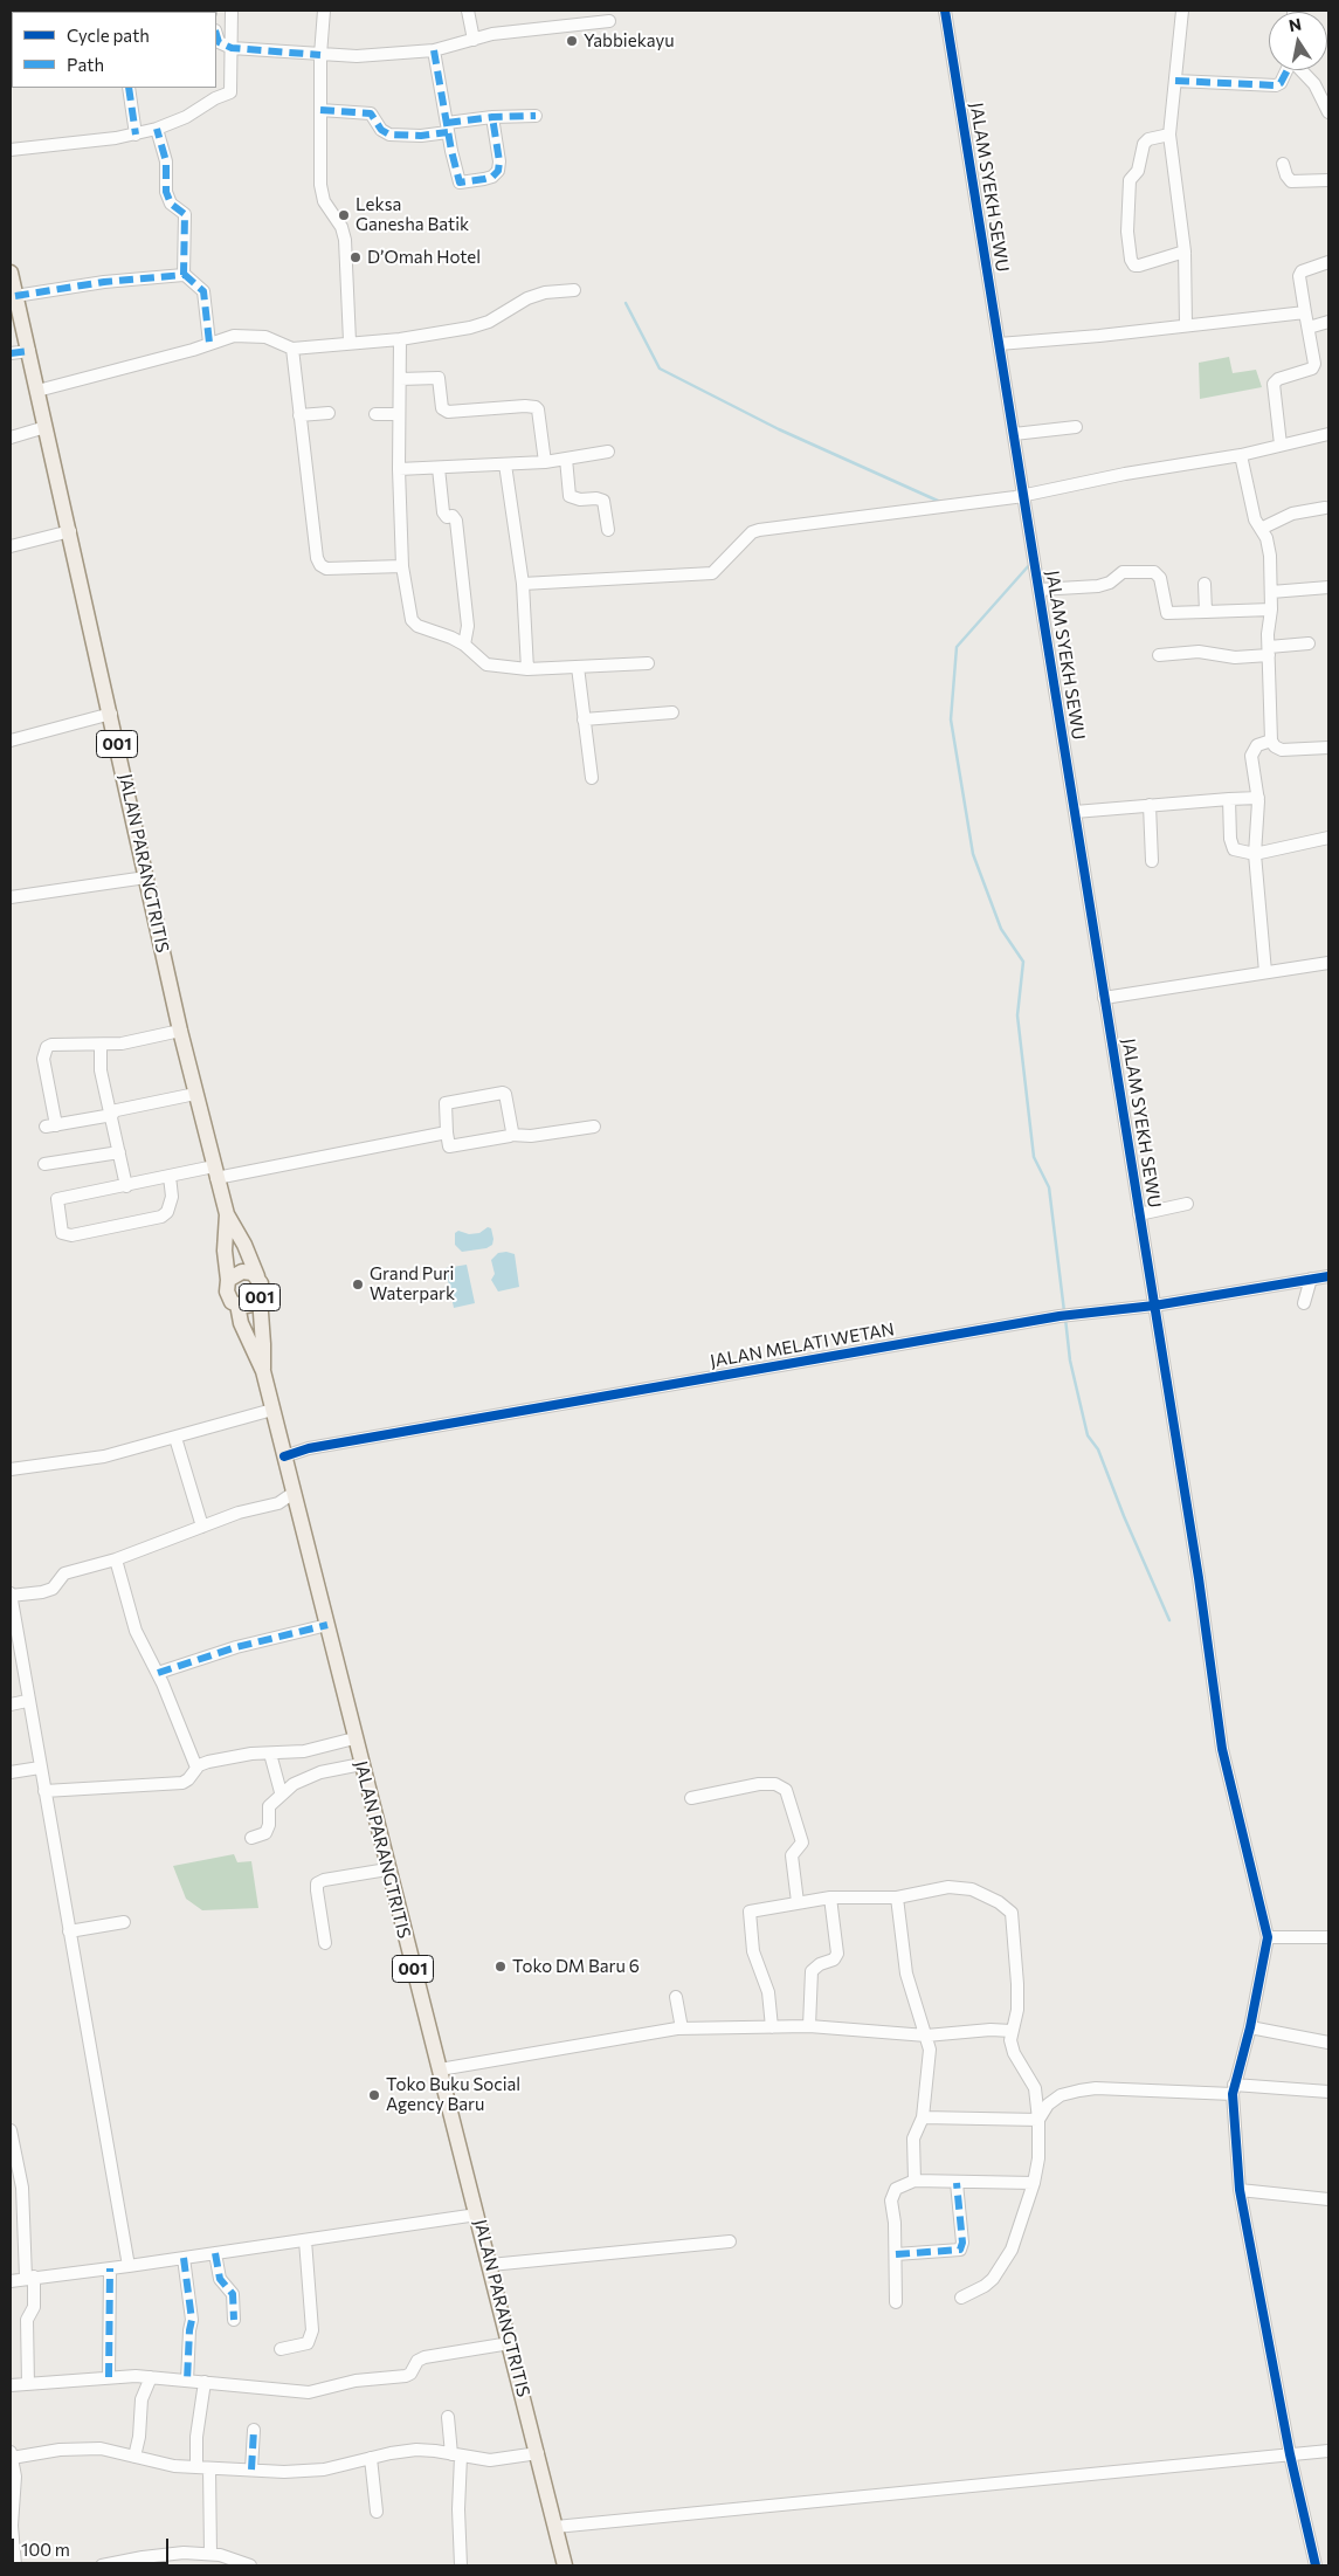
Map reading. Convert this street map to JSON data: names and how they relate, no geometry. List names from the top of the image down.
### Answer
{
  "streets": {
    "main road": ["001", "JALAN PARANGTRITIS"],
    "street": ["JALAM SYEKH SEWU", "JALAN MELATI WETAN"]
  },
  "crossings": [
    ["JALAM SYEKH SEWU", "JALAN MELATI WETAN"],
    ["001", "JALAN PARANGTRITIS"],
    ["JALAN PARANGTRITIS", "JALAN MELATI WETAN"]
  ],
  "places": [
    "Yabbiekayu",
    "Leksa Ganesha Batik",
    "D’Omah Hotel",
    "Grand Puri Waterpark",
    "Toko DM Baru 6",
    "Toko Buku Social Agency Baru"
  ],
  "legend": ["Cycle path", "Path"],
  "scale_bar": "100 m",
  "north": "top"
}
